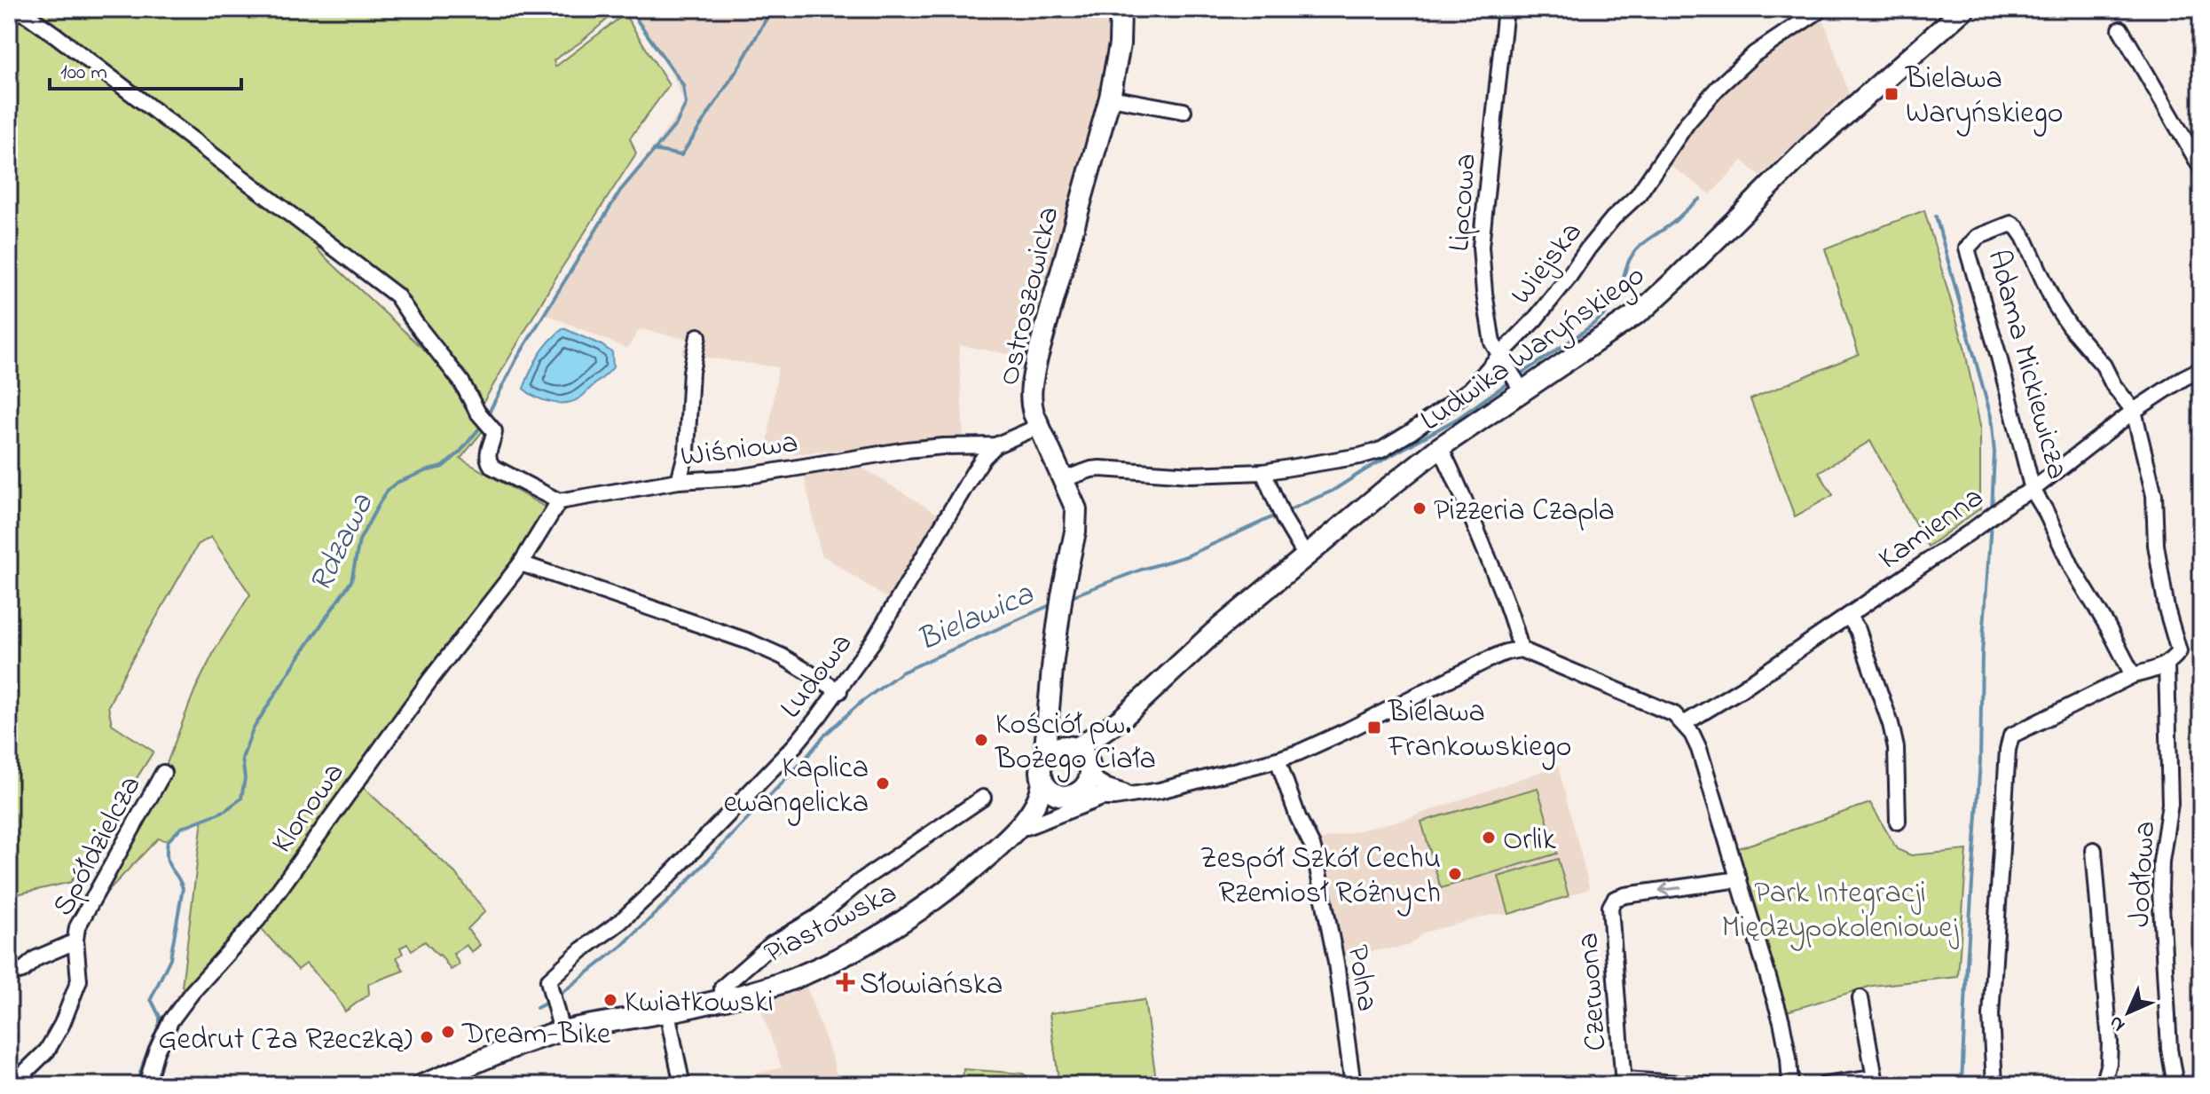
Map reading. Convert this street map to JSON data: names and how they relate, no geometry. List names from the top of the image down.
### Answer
{
  "streets": {
    "main road": ["Ostroszowicka", "Ludwika Waryńskiego", "Piastowska"],
    "street": [
      "Lipcowa",
      "Wiejska",
      "Adama Mickiewicza",
      "Wiśniowa",
      "Kamienna",
      "Ludowa",
      "Klonowa",
      "Spółdzielcza",
      "Jodłowa",
      "Polna",
      "Czerwona"
    ]
  },
  "crossings": [
    ["Lipcowa", "Wiejska"],
    ["Lipcowa", "Ludwika Waryńskiego"],
    ["Wiejska", "Ostroszowicka"],
    ["Ostroszowicka", "Ludwika Waryńskiego"],
    ["Ostroszowicka", "Wiśniowa"],
    ["Ostroszowicka", "Piastowska"],
    ["Ludwika Waryńskiego", "Piastowska"],
    ["Adama Mickiewicza", "Kamienna"],
    ["Adama Mickiewicza", "Jodłowa"],
    ["Wiśniowa", "Ludowa"],
    ["Wiśniowa", "Klonowa"],
    ["Kamienna", "Jodłowa"],
    ["Ludowa", "Piastowska"]
  ],
  "water": ["Rdzawa", "Bielawica"],
  "parks": ["Park Integracji Międzypokoleniowej"],
  "places": {
    "transit": ["Bielawa Waryńskiego", "Bielawa Frankowskiego"],
    "other": [
      "Pizzeria Czapla",
      "Kościół pw. Bożego Ciała",
      "Kaplica ewangelicka",
      "Orlik",
      "Zespół Szkół Cechu Rzemiosł Różnych",
      "Kwiatkowski",
      "Dream-Bike",
      "Gedrut (Za Rzeczką)"
    ],
    "health": ["Słowiańska"]
  },
  "scale_bar": "100 m",
  "north": "bottom left"
}
